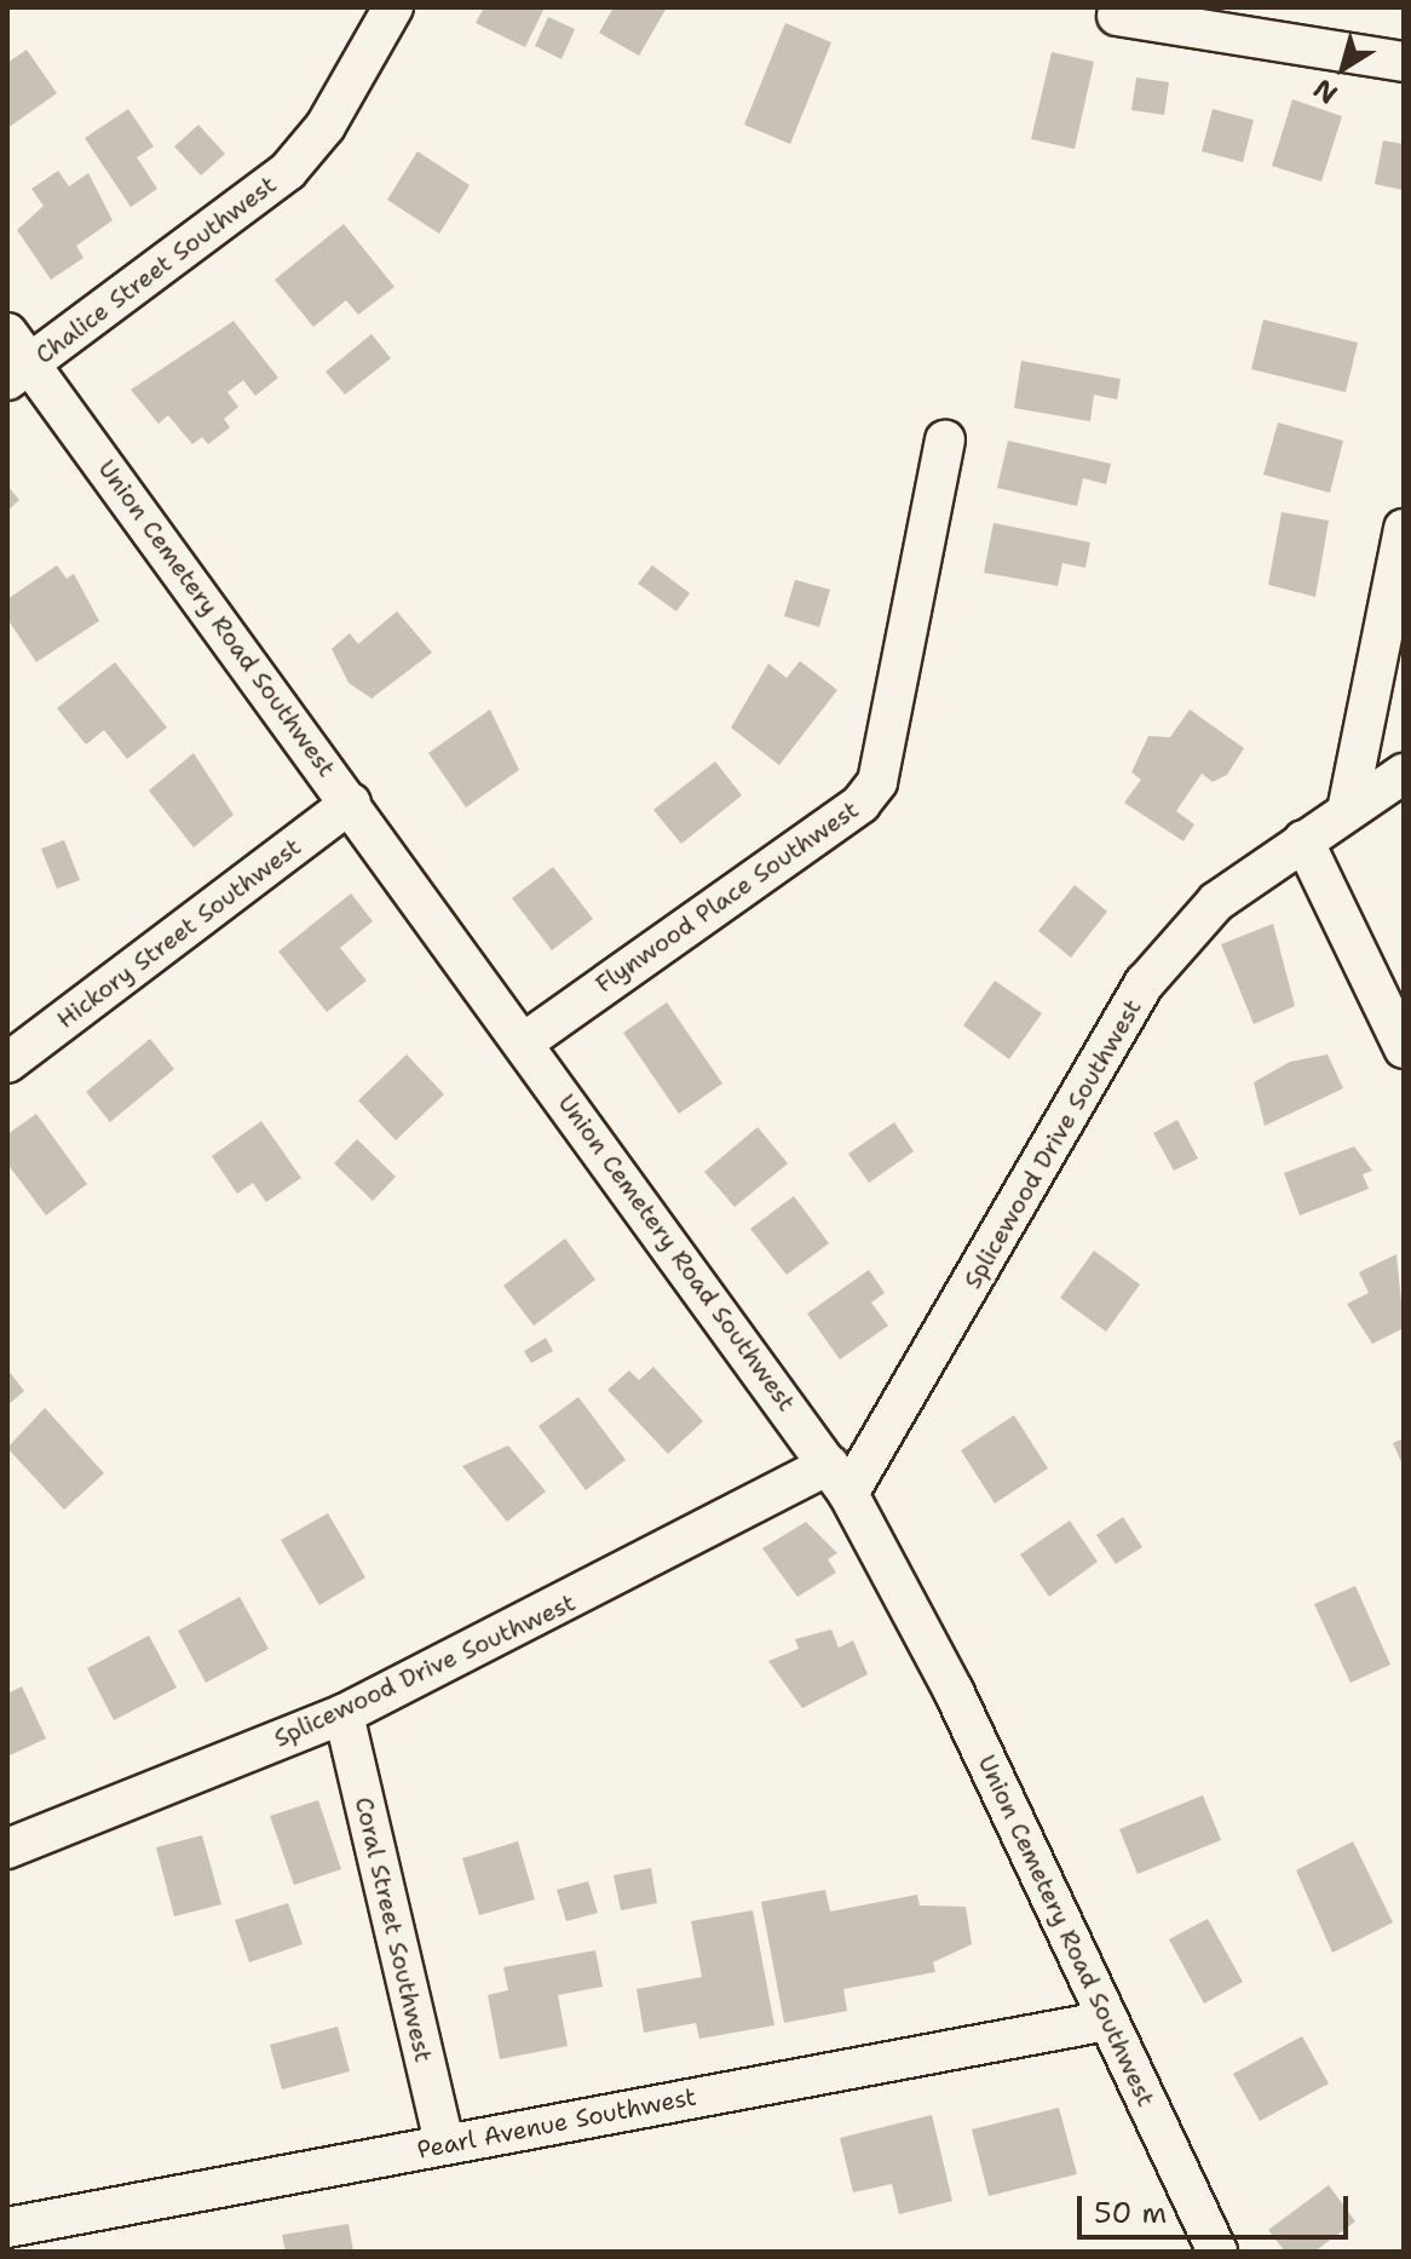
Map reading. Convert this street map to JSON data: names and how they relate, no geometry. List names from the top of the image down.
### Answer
{
  "streets": {
    "street": [
      "Chalice Street Southwest",
      "Union Cemetery Road Southwest",
      "Flynwood Place Southwest",
      "Hickory Street Southwest",
      "Splicewood Drive Southwest",
      "Coral Street Southwest",
      "Pearl Avenue Southwest"
    ]
  },
  "crossings": [
    ["Chalice Street Southwest", "Union Cemetery Road Southwest"],
    ["Union Cemetery Road Southwest", "Flynwood Place Southwest"],
    ["Union Cemetery Road Southwest", "Hickory Street Southwest"],
    ["Union Cemetery Road Southwest", "Splicewood Drive Southwest"],
    ["Union Cemetery Road Southwest", "Pearl Avenue Southwest"],
    ["Splicewood Drive Southwest", "Coral Street Southwest"],
    ["Coral Street Southwest", "Pearl Avenue Southwest"]
  ],
  "scale_bar": "50 m",
  "north": "bottom left"
}
